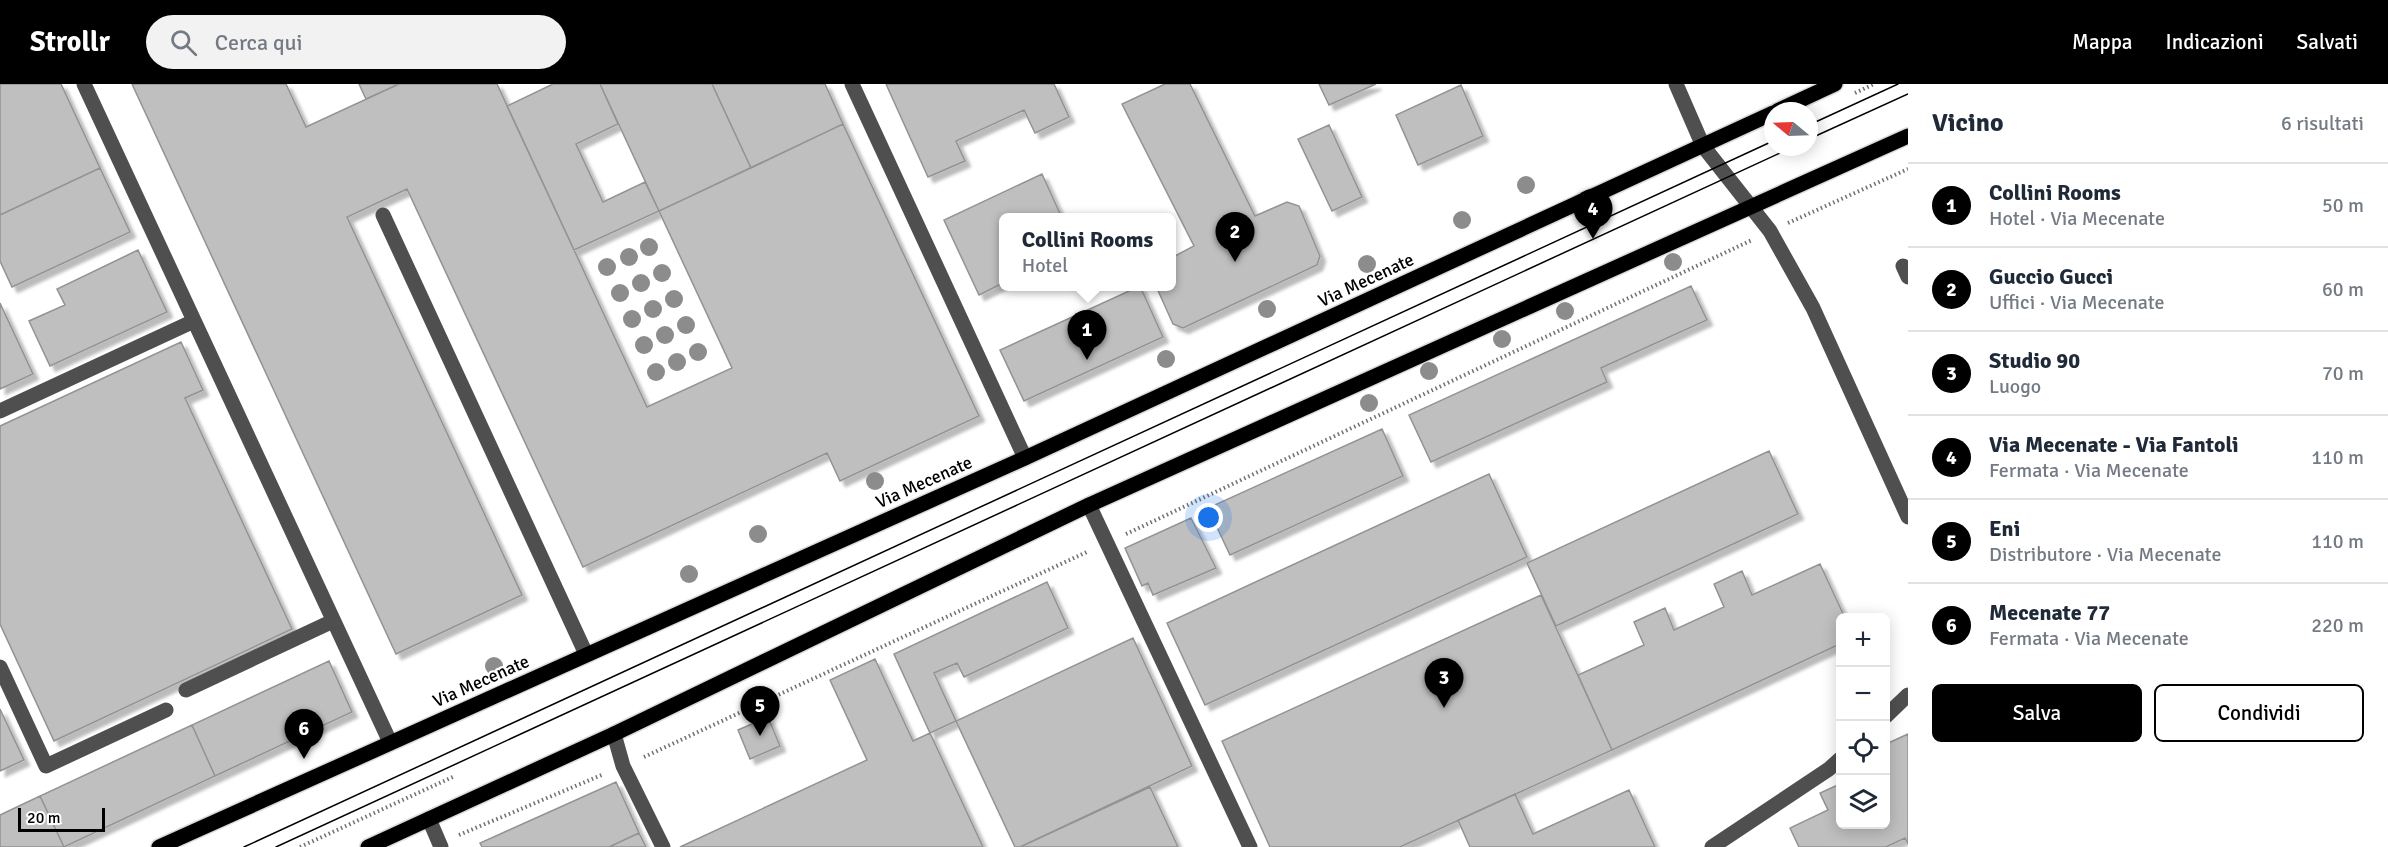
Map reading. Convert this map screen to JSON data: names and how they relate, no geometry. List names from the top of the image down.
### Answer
{
  "streets": {
    "main road": ["Via Mecenate"]
  },
  "scale_bar": "20 m",
  "north": "left",
  "page": {
    "header": "Strollr",
    "search": "Cerca qui",
    "nav": ["Mappa", "Indicazioni", "Salvati"],
    "heading": ["Vicino", "6 risultati"],
    "list": [
      {
        "mark": "1",
        "name": "Collini Rooms",
        "note": "Hotel · Via Mecenate",
        "value": "50 m"
      },
      {
        "mark": "2",
        "name": "Guccio Gucci",
        "note": "Uffici · Via Mecenate",
        "value": "60 m"
      },
      {
        "mark": "3",
        "name": "Studio 90",
        "note": "Luogo",
        "value": "70 m"
      },
      {
        "mark": "4",
        "name": "Via Mecenate - Via Fantoli",
        "note": "Fermata · Via Mecenate",
        "value": "110 m"
      },
      {
        "mark": "5",
        "name": "Eni",
        "note": "Distributore · Via Mecenate",
        "value": "110 m"
      },
      {
        "mark": "6",
        "name": "Mecenate 77",
        "note": "Fermata · Via Mecenate",
        "value": "220 m"
      }
    ],
    "pins": [
      "4",
      "2",
      "1",
      "3",
      "5",
      "6"
    ],
    "popup": ["Collini Rooms", "Hotel"],
    "map_buttons": ["+", "−"],
    "buttons": ["Salva", "Condividi"],
    "scale": "20 m"
  }
}
